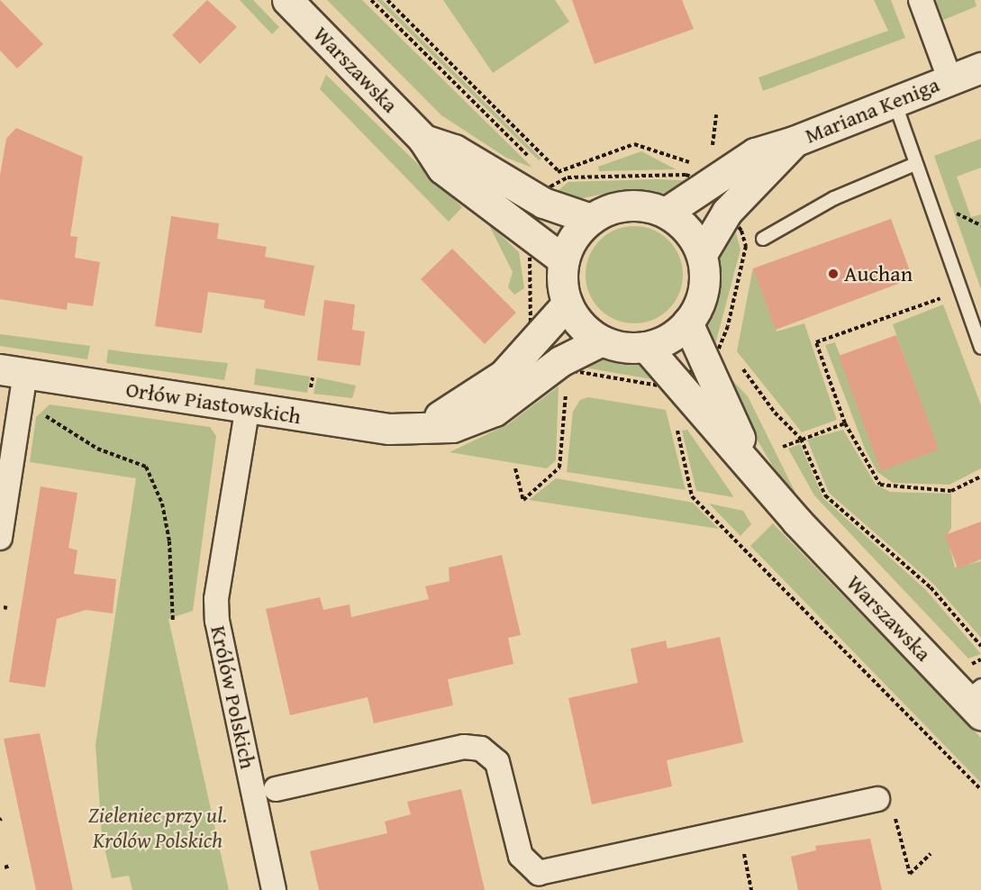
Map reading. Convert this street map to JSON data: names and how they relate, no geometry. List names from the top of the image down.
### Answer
{
  "streets": {
    "street": [
      "Warszawska",
      "Mariana Keniga",
      "Orłów Piastowskich",
      "Królów Polskich"
    ]
  },
  "crossings": [
    ["Warszawska", "Mariana Keniga"],
    ["Warszawska", "Orłów Piastowskich"],
    ["Mariana Keniga", "Orłów Piastowskich"],
    ["Orłów Piastowskich", "Królów Polskich"]
  ],
  "parks": ["Zieleniec przy ul. Królów Polskich"],
  "places": ["Auchan"]
}
